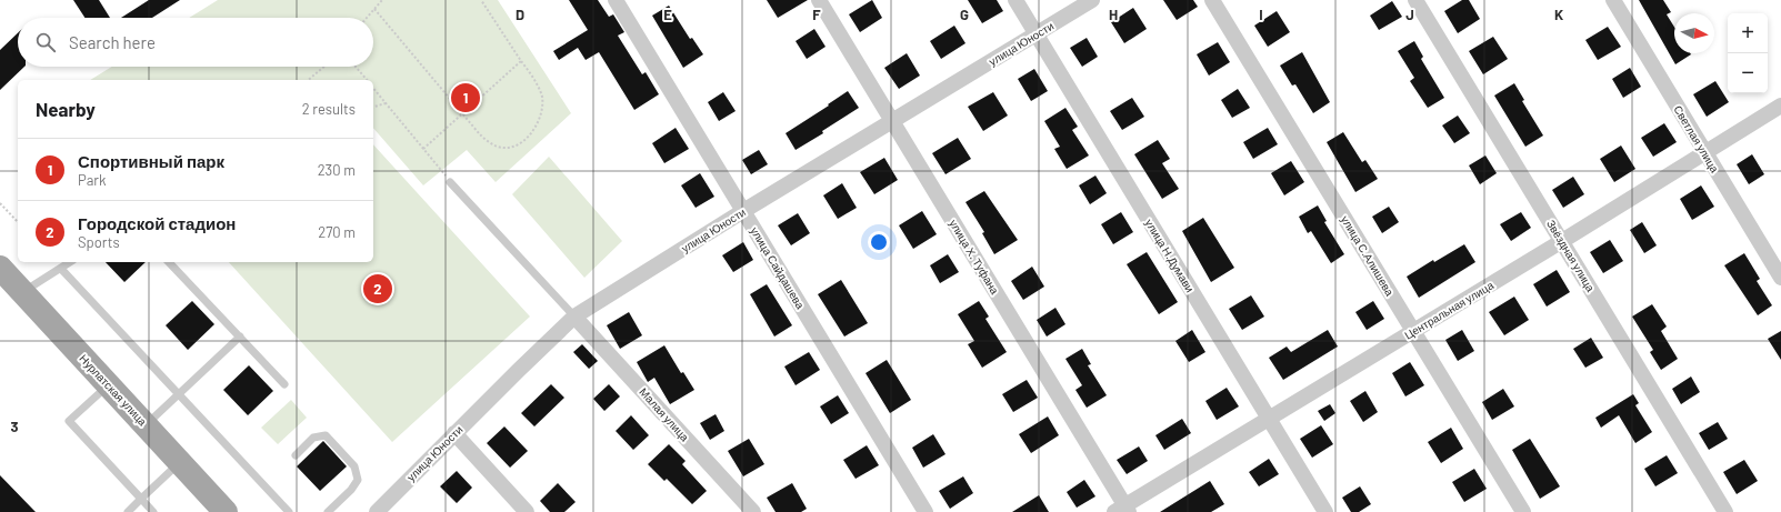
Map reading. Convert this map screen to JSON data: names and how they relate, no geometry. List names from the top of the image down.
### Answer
{
  "streets": {
    "main road": ["Нурлатская улица"],
    "street": [
      "улица Юности",
      "Светлая улица",
      "улица Н.Думави",
      "улица С.Алишева",
      "Звёздная улица",
      "улица Х. Туфана",
      "улица Сайдашева",
      "Центральная улица",
      "Малая улица"
    ]
  },
  "crossings": [
    ["улица Юности", "улица Н.Думави"],
    ["улица Юности", "улица Х. Туфана"],
    ["улица Юности", "улица Сайдашева"],
    ["улица Юности", "Малая улица"],
    ["Светлая улица", "Центральная улица"],
    ["улица Н.Думави", "Центральная улица"],
    ["улица С.Алишева", "Центральная улица"],
    ["Звёздная улица", "Центральная улица"],
    ["улица Х. Туфана", "Центральная улица"]
  ],
  "north": "right",
  "page": {
    "map_buttons": ["+", "−"],
    "search": "Search here",
    "heading": ["Nearby", "2 results"],
    "pins": ["1", "2"],
    "list": [
      {
        "mark": "1",
        "name": "Спортивный парк",
        "note": "Park",
        "value": "230 m"
      },
      {
        "mark": "2",
        "name": "Городской стадион",
        "note": "Sports",
        "value": "270 m"
      }
    ]
  },
  "grid": {
    "columns": [
      "D",
      "E",
      "F",
      "G",
      "H",
      "I",
      "J",
      "K"
    ],
    "rows": ["3"]
  }
}
